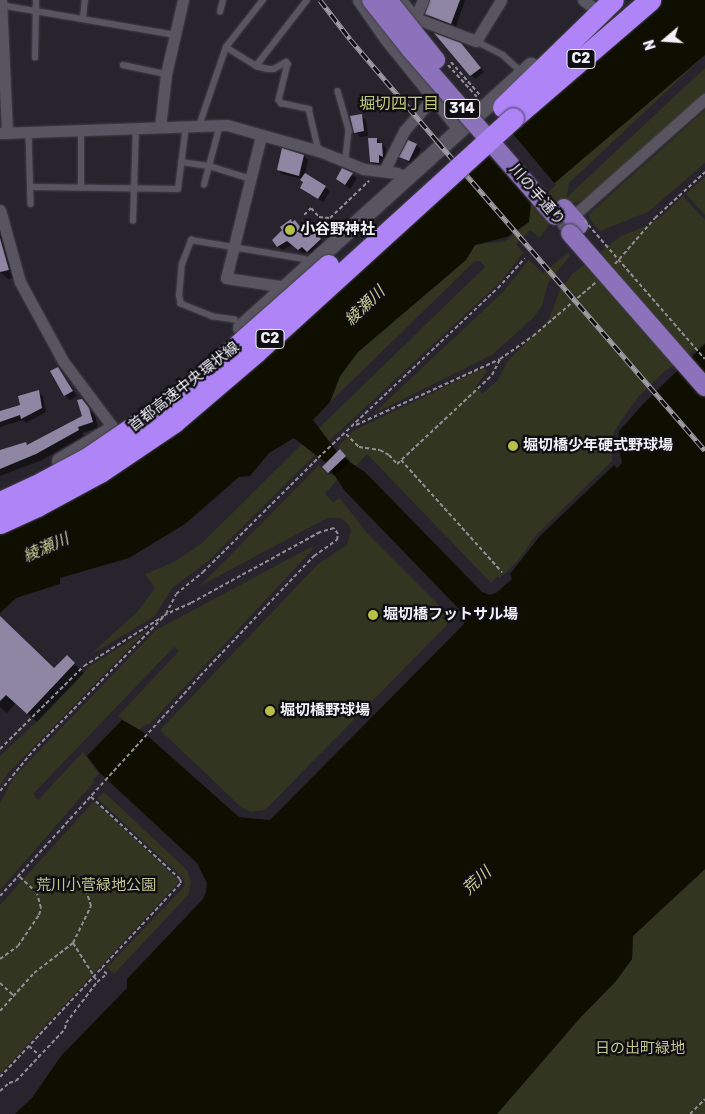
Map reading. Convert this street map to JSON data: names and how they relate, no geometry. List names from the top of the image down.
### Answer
{
  "streets": {
    "highway": ["C2", "首都高速中央環状線"],
    "main road": ["314", "川の手通り"]
  },
  "districts": ["堀切四丁目"],
  "water": ["綾瀬川", "荒川"],
  "parks": ["荒川小菅緑地公園", "日の出町緑地"],
  "places": [
    "小谷野神社",
    "堀切橋少年硬式野球場",
    "堀切橋フットサル場",
    "堀切橋野球場"
  ],
  "north": "left"
}
